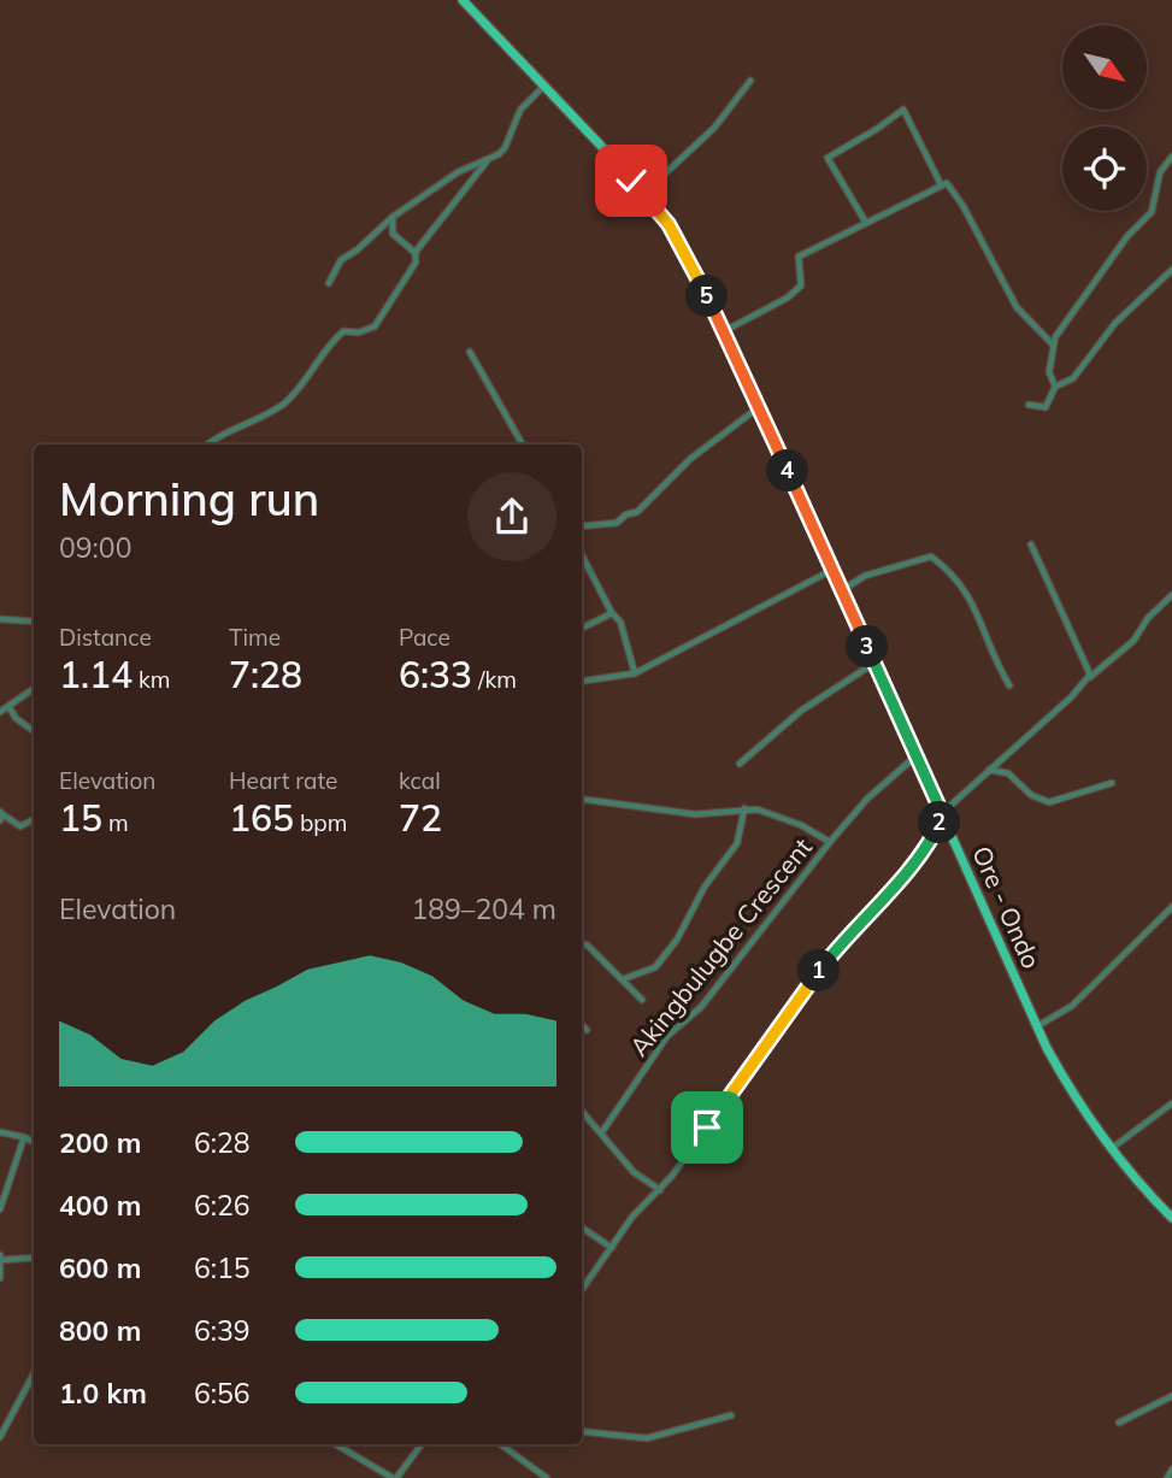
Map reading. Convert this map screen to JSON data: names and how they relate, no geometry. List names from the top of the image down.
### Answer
{
  "streets": {
    "main road": ["Ore - Ondo"],
    "street": ["Akingbulugbe Crescent"]
  },
  "crossings": [
    ["Ore - Ondo", "Akingbulugbe Crescent"]
  ],
  "north": "bottom right",
  "page": {
    "pins": [
      "5",
      "4",
      "3",
      "2",
      "1"
    ],
    "heading": ["Morning run", "09:00"],
    "stats": [
      ["Distance", "1.14 km"],
      ["Time", "7:28"],
      ["Pace", "6:33 /km"],
      ["Elevation", "15 m"],
      ["Heart rate", "165 bpm"],
      ["kcal", "72"]
    ],
    "chart": ["Elevation", "189–204 m"],
    "list": [
      {
        "name": "200 m",
        "note": "6:28"
      },
      {
        "name": "400 m",
        "note": "6:26"
      },
      {
        "name": "600 m",
        "note": "6:15"
      },
      {
        "name": "800 m",
        "note": "6:39"
      },
      {
        "name": "1.0 km",
        "note": "6:56"
      }
    ]
  }
}
